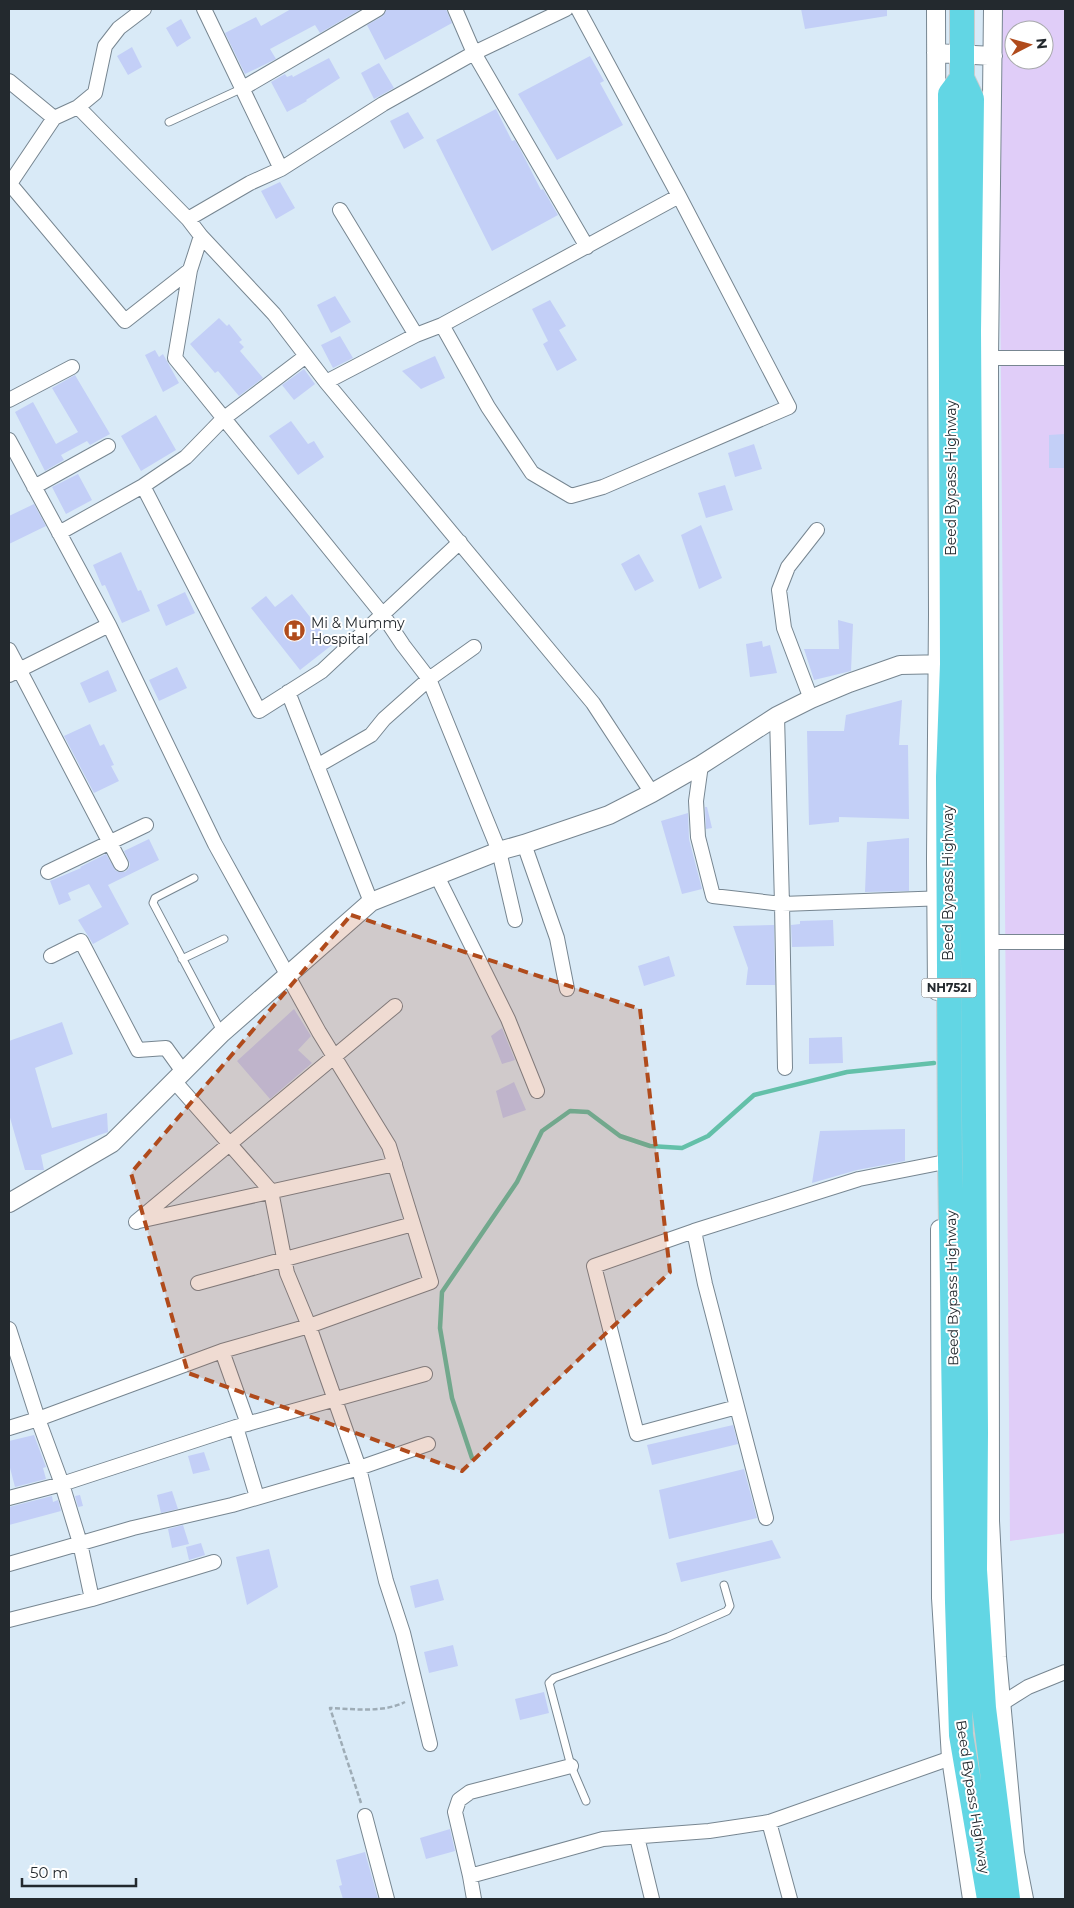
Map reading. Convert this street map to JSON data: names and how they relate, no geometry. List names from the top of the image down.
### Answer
{
  "streets": {
    "highway": ["Beed Bypass Highway", "NH752I"]
  },
  "places": {
    "hospital": ["Mi & Mummy Hospital"]
  },
  "scale_bar": "50 m",
  "north": "right"
}
